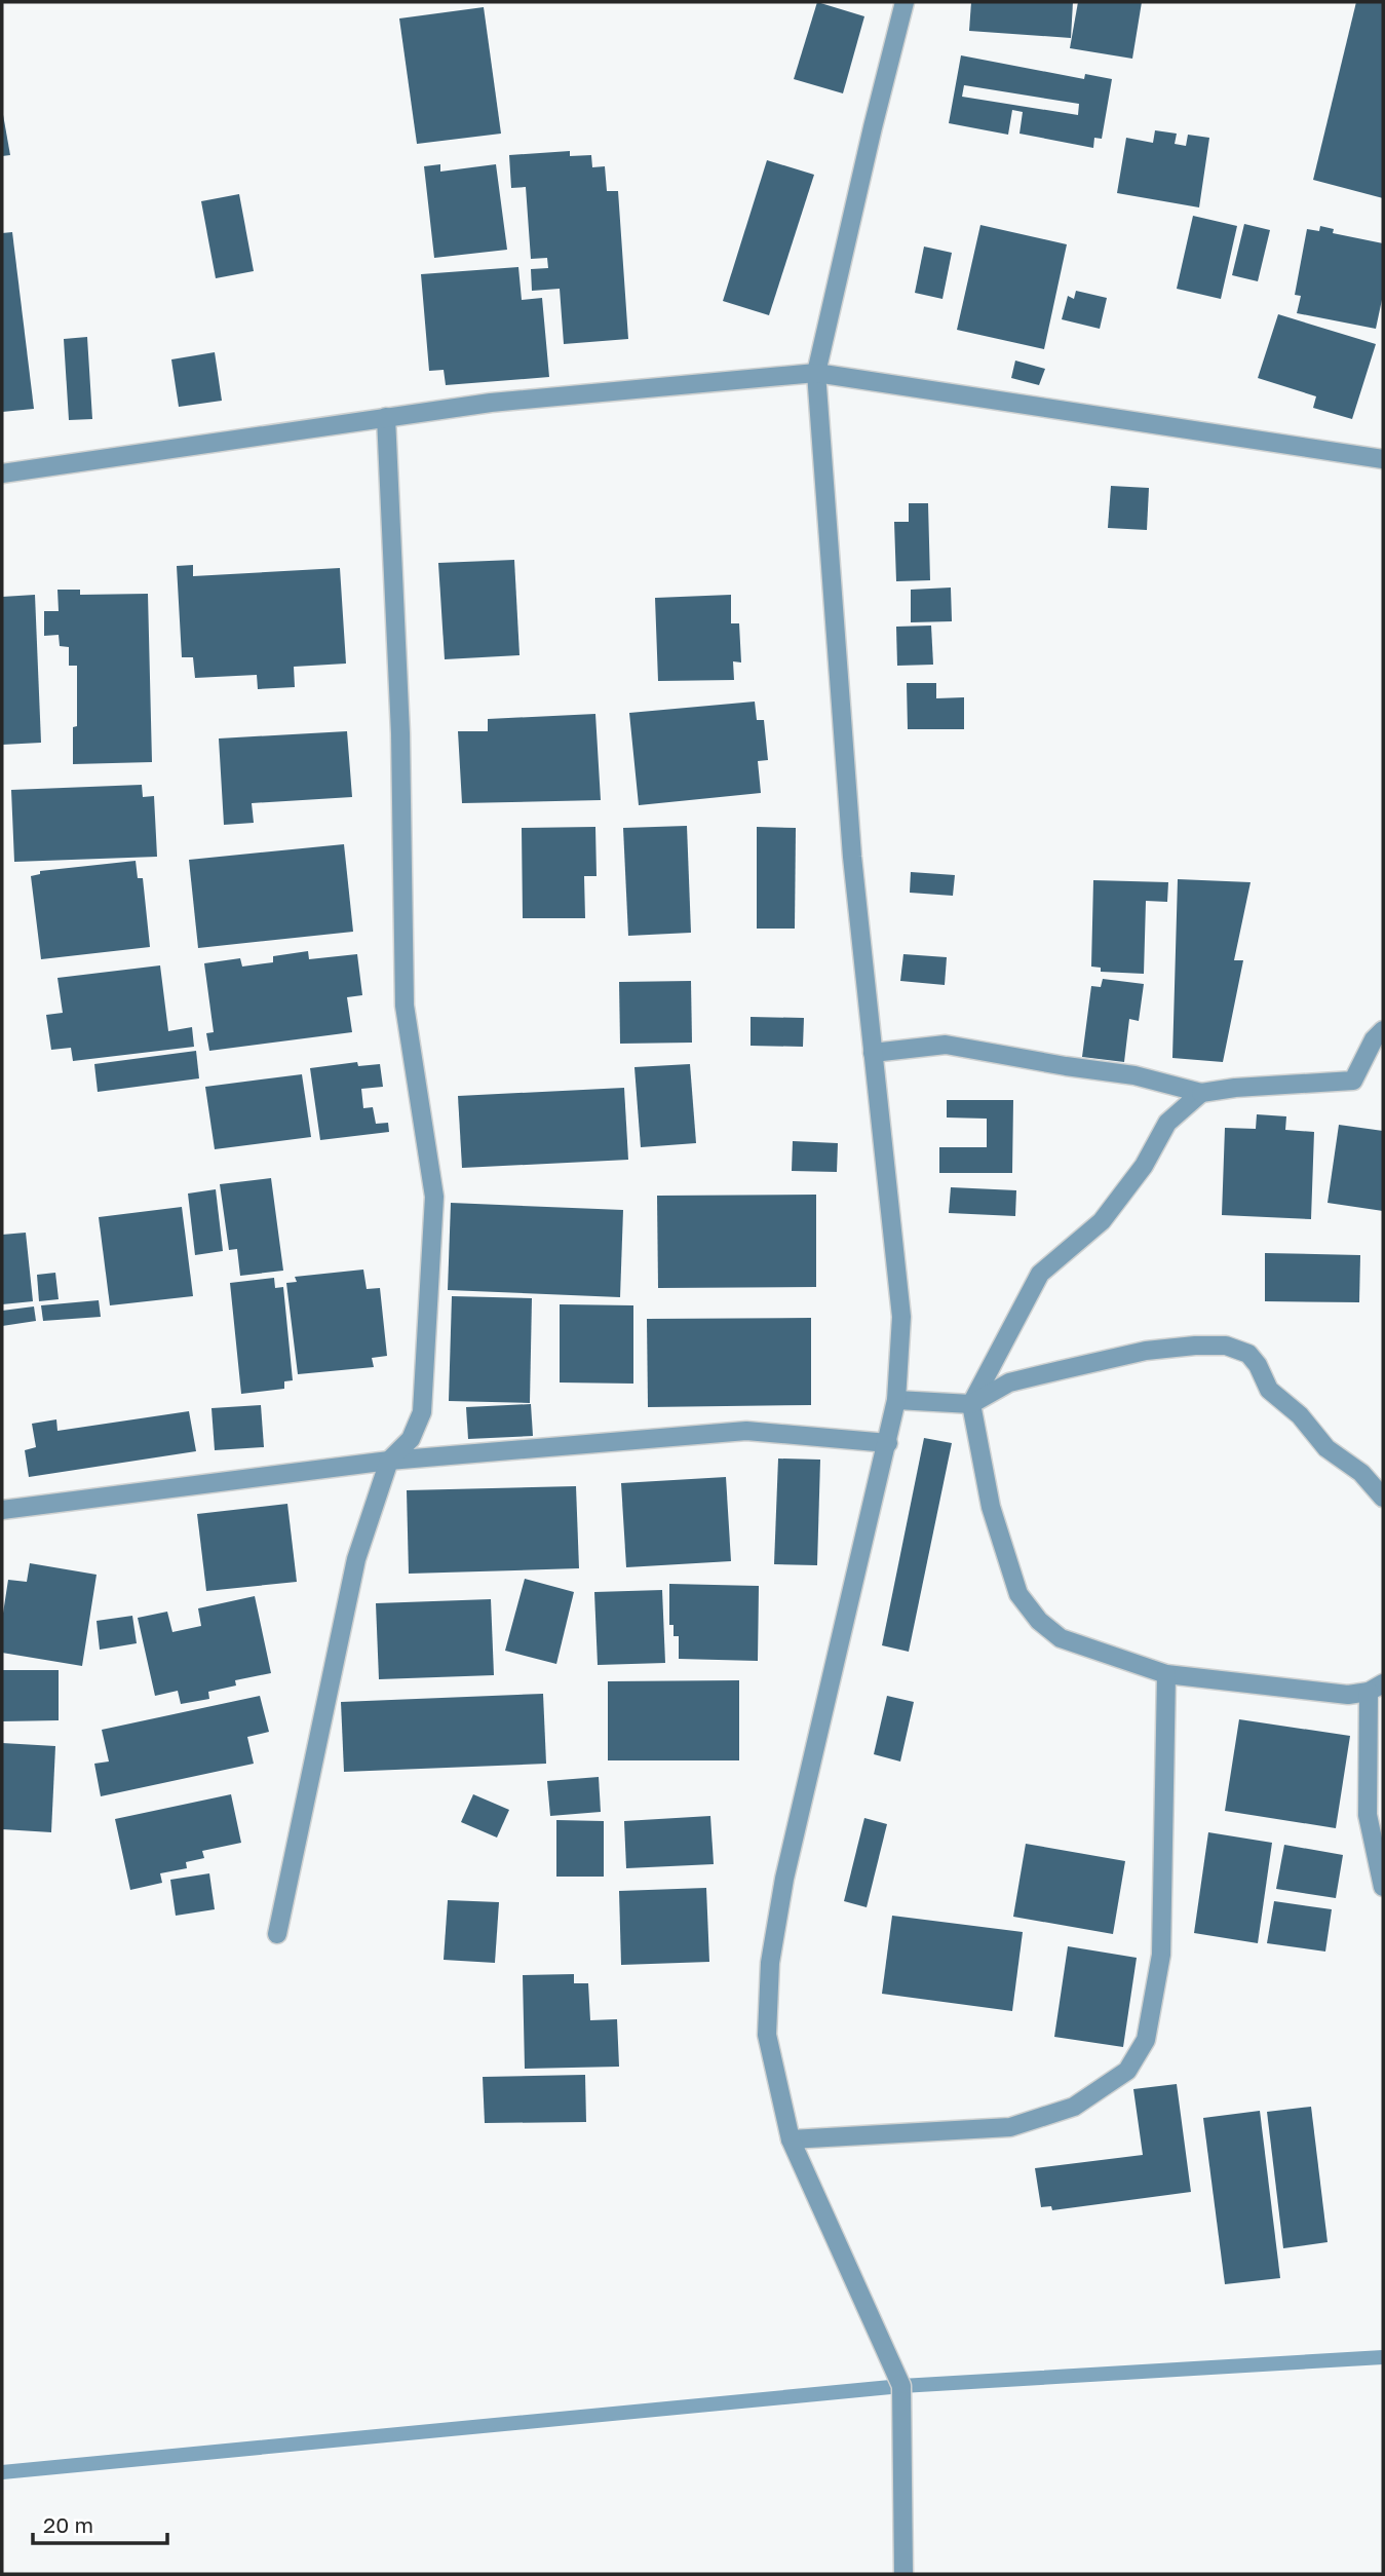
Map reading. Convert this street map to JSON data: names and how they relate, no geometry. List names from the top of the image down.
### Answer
{
  "scale_bar": "20 m"
}
